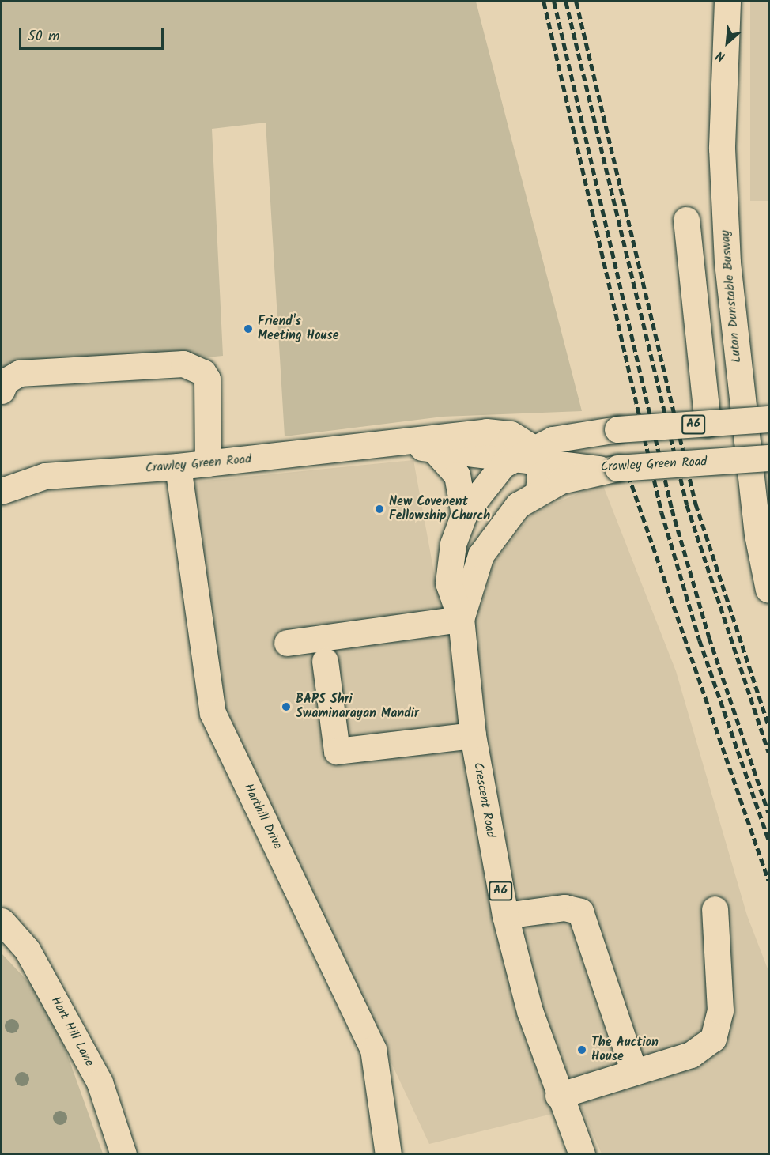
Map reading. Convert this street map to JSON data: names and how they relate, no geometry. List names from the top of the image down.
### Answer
{
  "streets": {
    "main road": [
      "Luton Dunstable Busway",
      "A6",
      "Crawley Green Road",
      "Crescent Road",
      "Harthill Drive",
      "Hart Hill Lane"
    ]
  },
  "crossings": [
    ["A6", "Crawley Green Road"],
    ["A6", "Crescent Road"],
    ["Crawley Green Road", "Harthill Drive"]
  ],
  "places": [
    "Friend's Meeting House",
    "New Covenent Fellowship Church",
    "BAPS Shri Swaminarayan Mandir",
    "The Auction House"
  ],
  "scale_bar": "50 m",
  "north": "bottom left"
}
